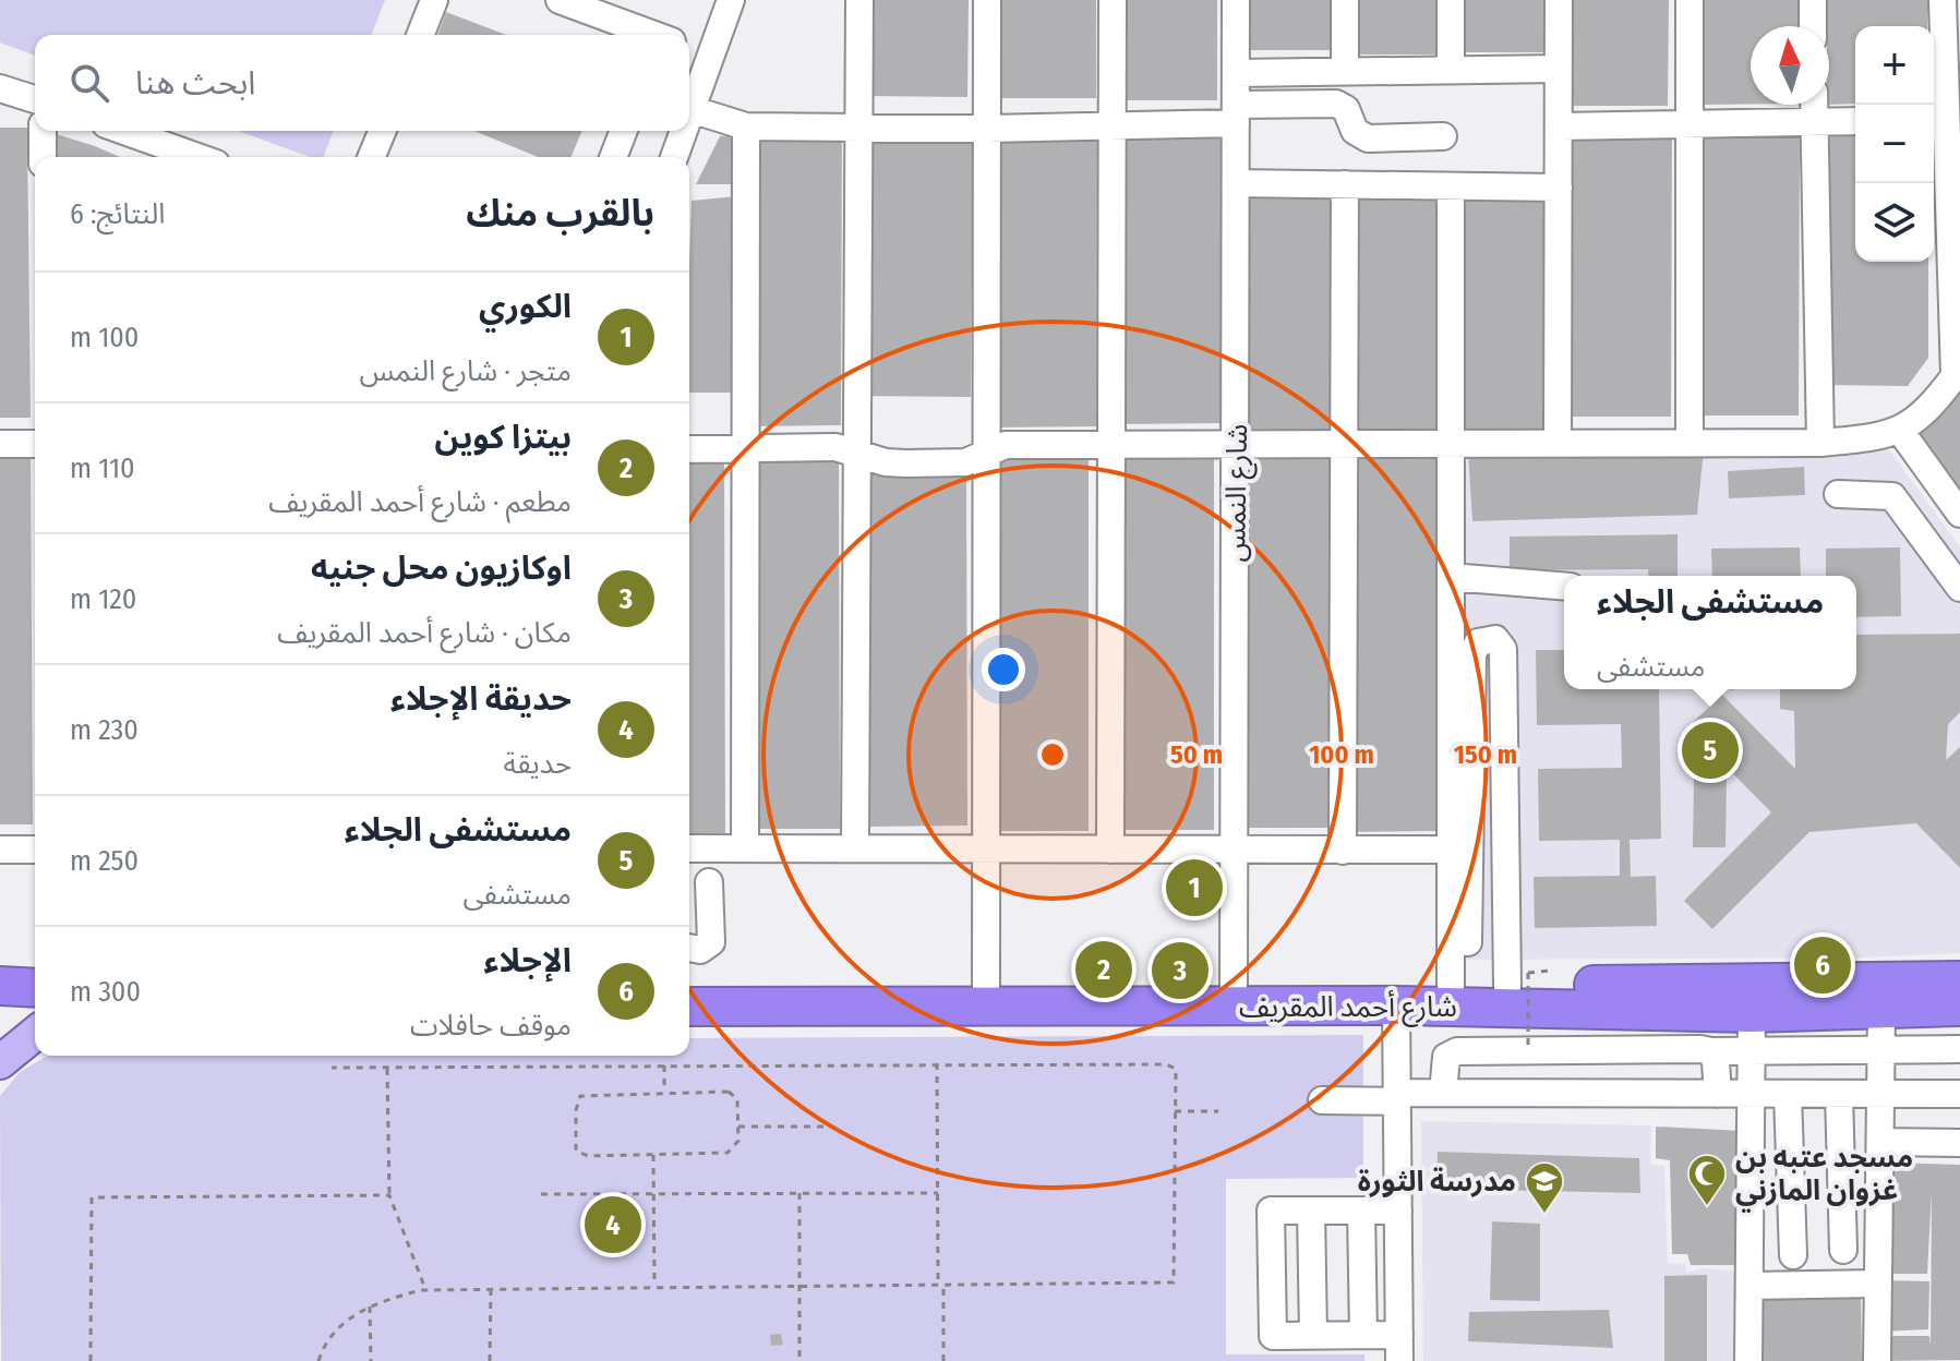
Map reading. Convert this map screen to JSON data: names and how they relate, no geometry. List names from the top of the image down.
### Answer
{
  "streets": {
    "highway": ["شارع أحمد المقريف"],
    "street": ["شارع النمس"]
  },
  "crossings": [
    ["شارع النمس", "شارع أحمد المقريف"]
  ],
  "places": {
    "mosque": ["مسجد عتبه بن غزوان المازني"],
    "school or university": ["مدرسة الثورة"]
  },
  "north": "top",
  "page": {
    "map_buttons": ["+", "−"],
    "search": "ابحث هنا",
    "heading": ["بالقرب منك", "النتائج: 6"],
    "list": [
      {
        "mark": "1",
        "name": "الكوري",
        "note": "متجر · شارع النمس",
        "value": "100 m"
      },
      {
        "mark": "2",
        "name": "بيتزا كوين",
        "note": "مطعم · شارع أحمد المقريف",
        "value": "110 m"
      },
      {
        "mark": "3",
        "name": "اوكازيون محل جنيه",
        "note": "مكان · شارع أحمد المقريف",
        "value": "120 m"
      },
      {
        "mark": "4",
        "name": "حديقة الإجلاء",
        "note": "حديقة",
        "value": "230 m"
      },
      {
        "mark": "5",
        "name": "مستشفى الجلاء",
        "note": "مستشفى",
        "value": "250 m"
      },
      {
        "mark": "6",
        "name": "الإجلاء",
        "note": "موقف حافلات",
        "value": "300 m"
      }
    ],
    "popup": ["مستشفى الجلاء", "مستشفى"],
    "pins": [
      "5",
      "1",
      "6",
      "2",
      "3",
      "4"
    ]
  },
  "rings": ["50 m", "100 m", "150 m"]
}
